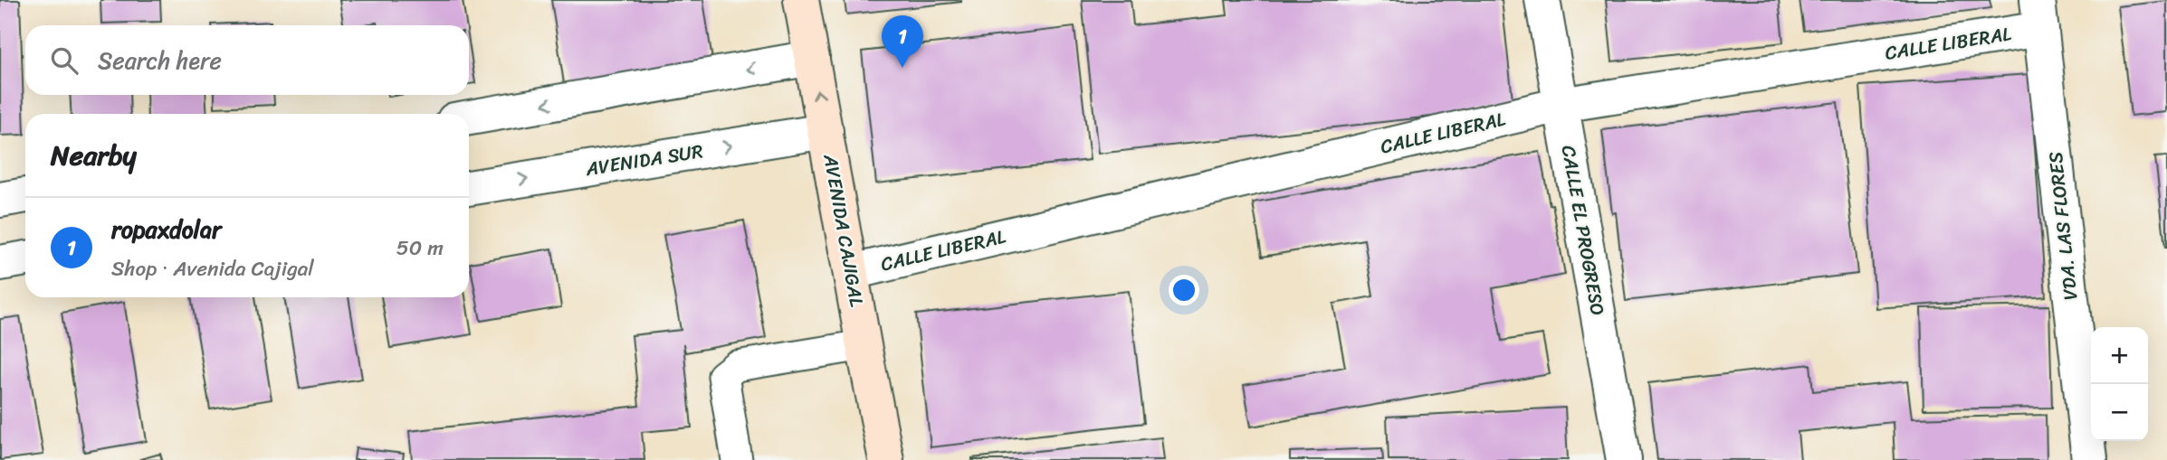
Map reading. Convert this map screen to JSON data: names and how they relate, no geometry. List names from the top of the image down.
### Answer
{
  "streets": {
    "main road": ["AVENIDA CAJIGAL"],
    "street": [
      "CALLE LIBERAL",
      "AVENIDA SUR",
      "VDA. LAS FLORES",
      "CALLE EL PROGRESO"
    ]
  },
  "crossings": [
    ["CALLE LIBERAL", "VDA. LAS FLORES"],
    ["CALLE LIBERAL", "AVENIDA CAJIGAL"],
    ["CALLE LIBERAL", "CALLE EL PROGRESO"],
    ["AVENIDA SUR", "AVENIDA CAJIGAL"]
  ],
  "page": {
    "pins": "1",
    "search": "Search here",
    "heading": "Nearby",
    "list": [
      {
        "mark": "1",
        "name": "ropaxdolar",
        "note": "Shop · Avenida Cajigal",
        "value": "50 m"
      }
    ],
    "map_buttons": ["+", "−"]
  }
}
